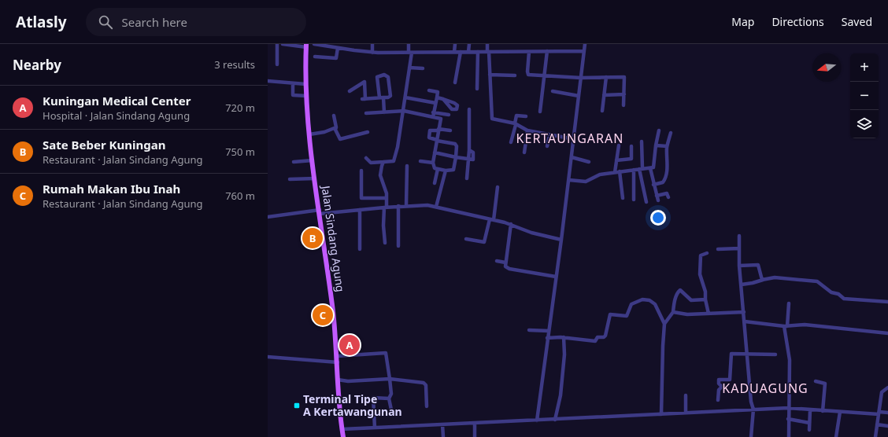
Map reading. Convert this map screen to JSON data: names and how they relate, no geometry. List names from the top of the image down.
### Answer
{
  "streets": {
    "main road": ["Jalan Sindang Agung"]
  },
  "districts": ["KERTAUNGARAN", "KADUAGUNG"],
  "places": {
    "transit": ["Terminal Tipe A Kertawangunan"]
  },
  "north": "left",
  "page": {
    "header": "Atlasly",
    "search": "Search here",
    "nav": ["Map", "Directions", "Saved"],
    "heading": ["Nearby", "3 results"],
    "map_buttons": ["+", "−"],
    "list": [
      {
        "mark": "A",
        "name": "Kuningan Medical Center",
        "note": "Hospital · Jalan Sindang Agung",
        "value": "720 m"
      },
      {
        "mark": "B",
        "name": "Sate Beber Kuningan",
        "note": "Restaurant · Jalan Sindang Agung",
        "value": "750 m"
      },
      {
        "mark": "C",
        "name": "Rumah Makan Ibu Inah",
        "note": "Restaurant · Jalan Sindang Agung",
        "value": "760 m"
      }
    ],
    "pins": ["B", "C", "A"]
  }
}
